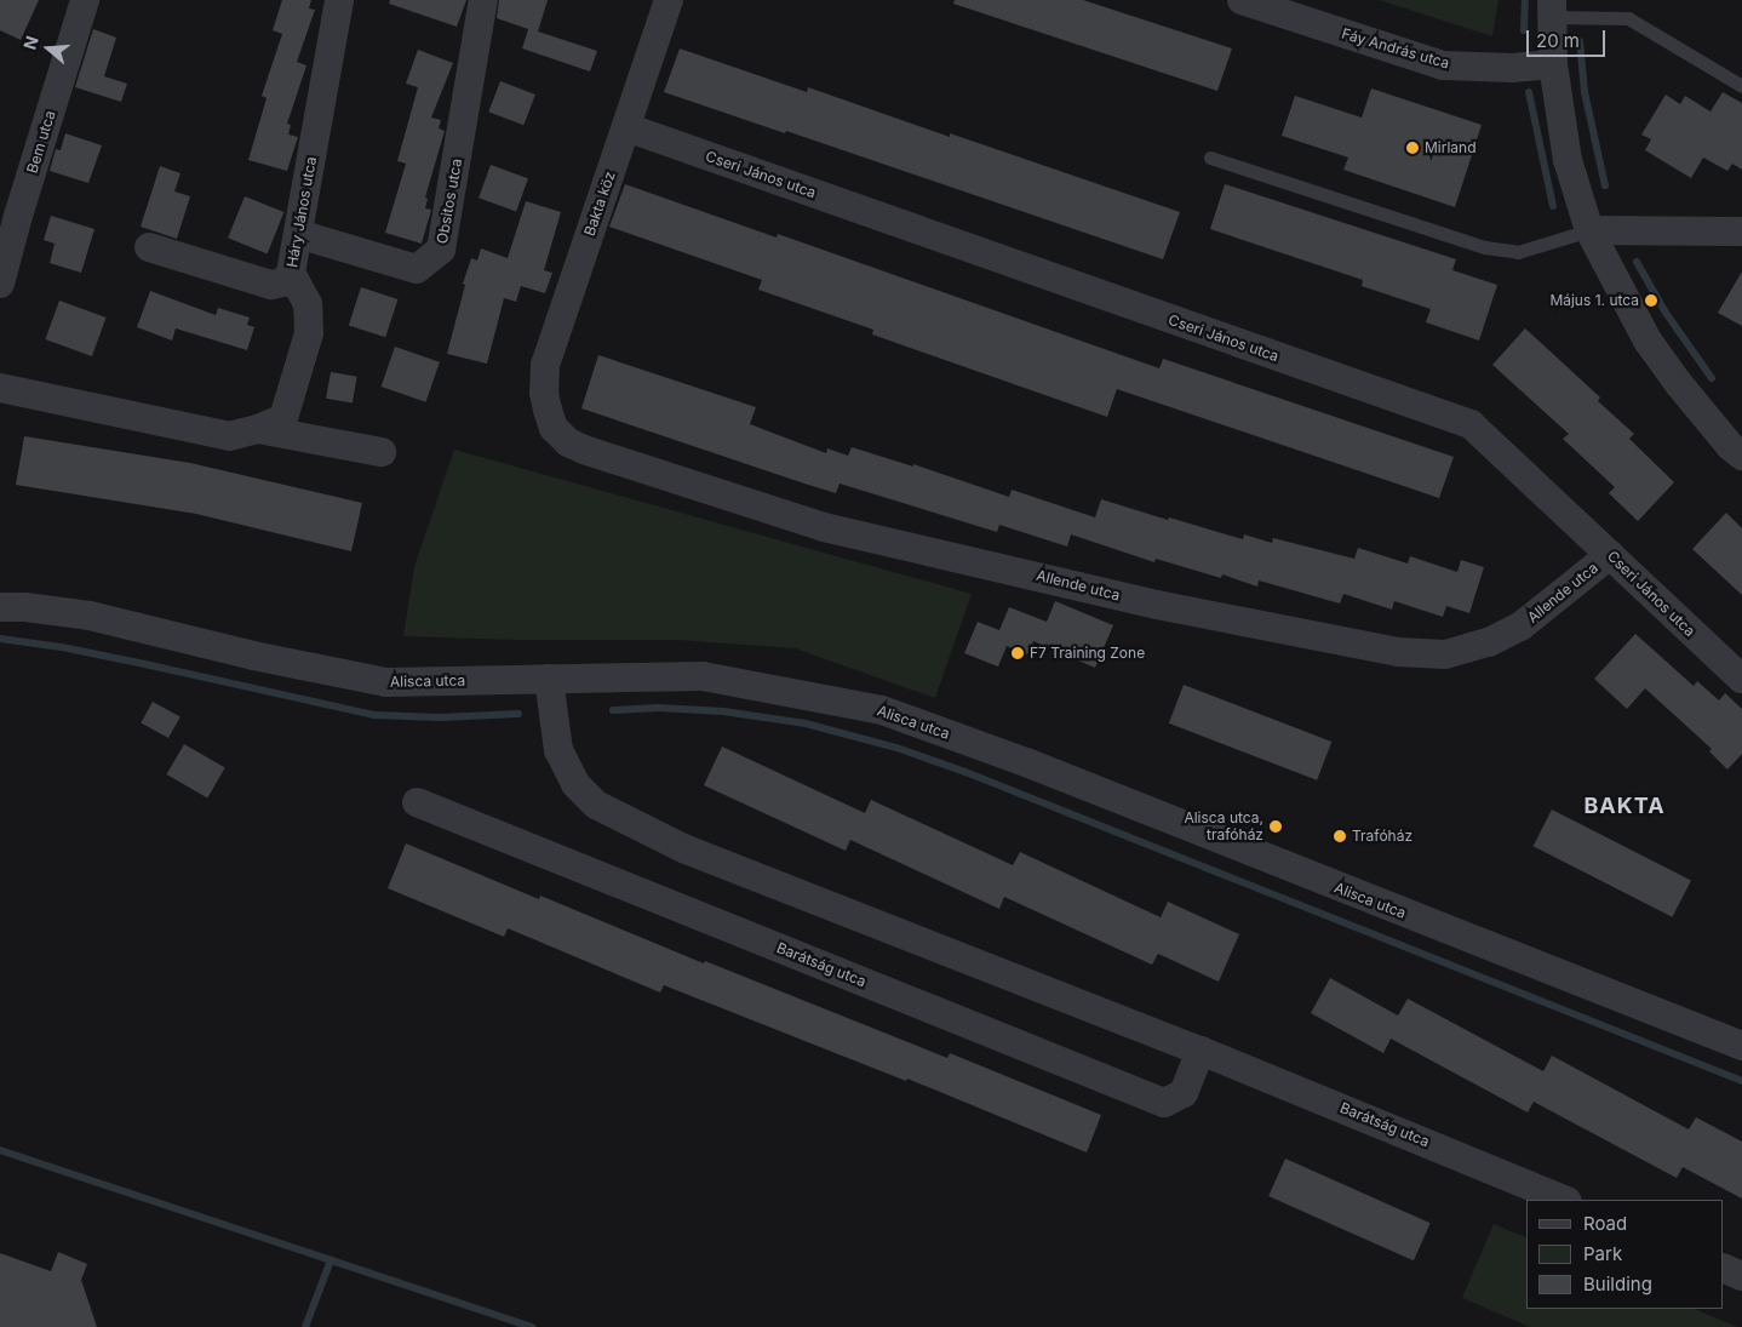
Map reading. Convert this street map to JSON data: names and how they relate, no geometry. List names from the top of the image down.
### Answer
{
  "streets": {
    "street": [
      "Fáy András utca",
      "Bem utca",
      "Cseri János utca",
      "Obsitos utca",
      "Bakta köz",
      "Háry János utca",
      "Allende utca",
      "Alisca utca",
      "Barátság utca"
    ]
  },
  "crossings": [
    ["Cseri János utca", "Bakta köz"],
    ["Cseri János utca", "Allende utca"],
    ["Obsitos utca", "Háry János utca"],
    ["Bakta köz", "Allende utca"],
    ["Alisca utca", "Barátság utca"]
  ],
  "districts": ["BAKTA"],
  "places": [
    "Mirland",
    "Május 1. utca",
    "F7 Training Zone",
    "Alisca utca, trafóház",
    "Trafóház"
  ],
  "legend": ["Road", "Park", "Building"],
  "scale_bar": "20 m",
  "north": "left"
}
